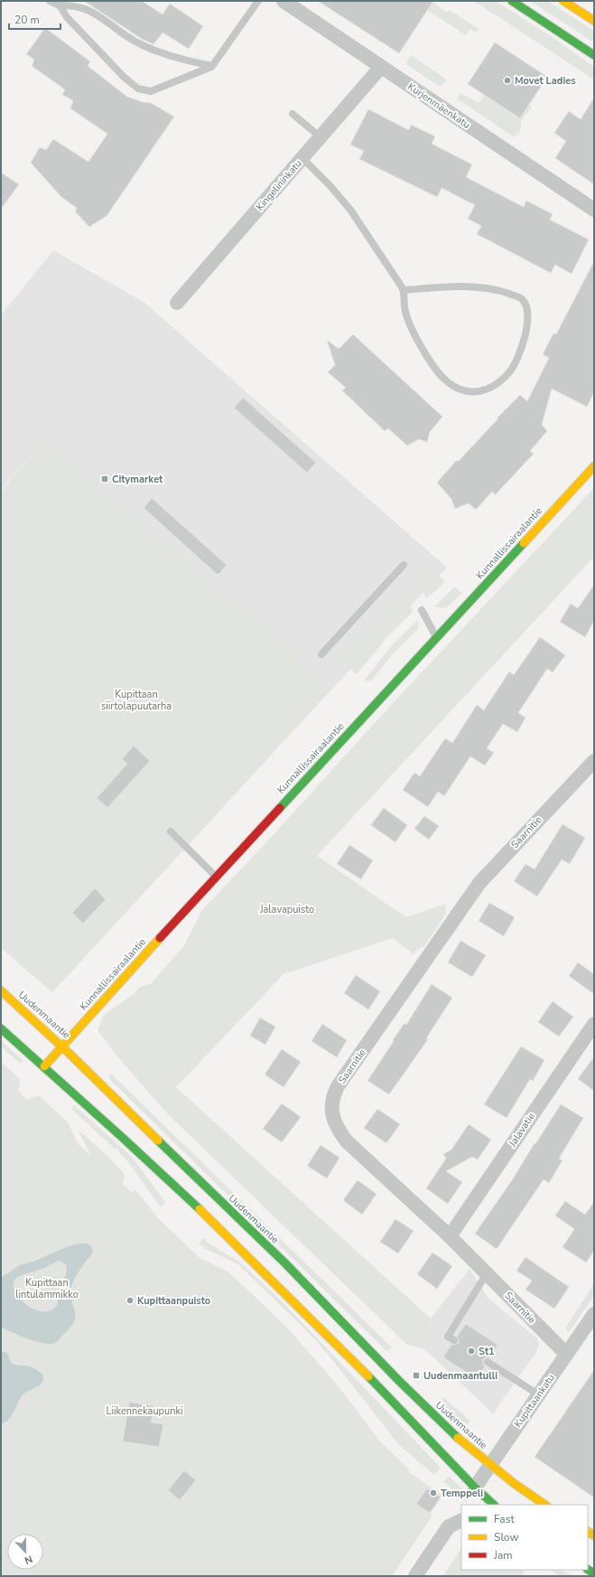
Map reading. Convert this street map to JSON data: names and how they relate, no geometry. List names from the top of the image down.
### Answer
{
  "streets": {
    "main road": ["Kunnallissairaalantie", "Uudenmaantie"],
    "street": [
      "Kurjenmäenkatu",
      "Kingelininkatu",
      "Saarnitie",
      "Jalavatie",
      "Kupittaankatu"
    ]
  },
  "crossings": [
    ["Kurjenmäenkatu", "Kingelininkatu"],
    ["Kunnallissairaalantie", "Uudenmaantie"],
    ["Saarnitie", "Jalavatie"],
    ["Saarnitie", "Kupittaankatu"],
    ["Uudenmaantie", "Kupittaankatu"]
  ],
  "parks": [
    "Kupittaan siirtolapuutarha",
    "Jalavapuisto",
    "Kupittaan lintulammikko",
    "Liikennekaupunki"
  ],
  "places": {
    "other": [
      "Movet Ladies",
      "Kupittaanpuisto",
      "St1",
      "Temppeli"
    ],
    "transit": ["Citymarket", "Uudenmaantulli"]
  },
  "legend": ["Fast", "Slow", "Jam"],
  "scale_bar": "20 m",
  "north": "bottom"
}
